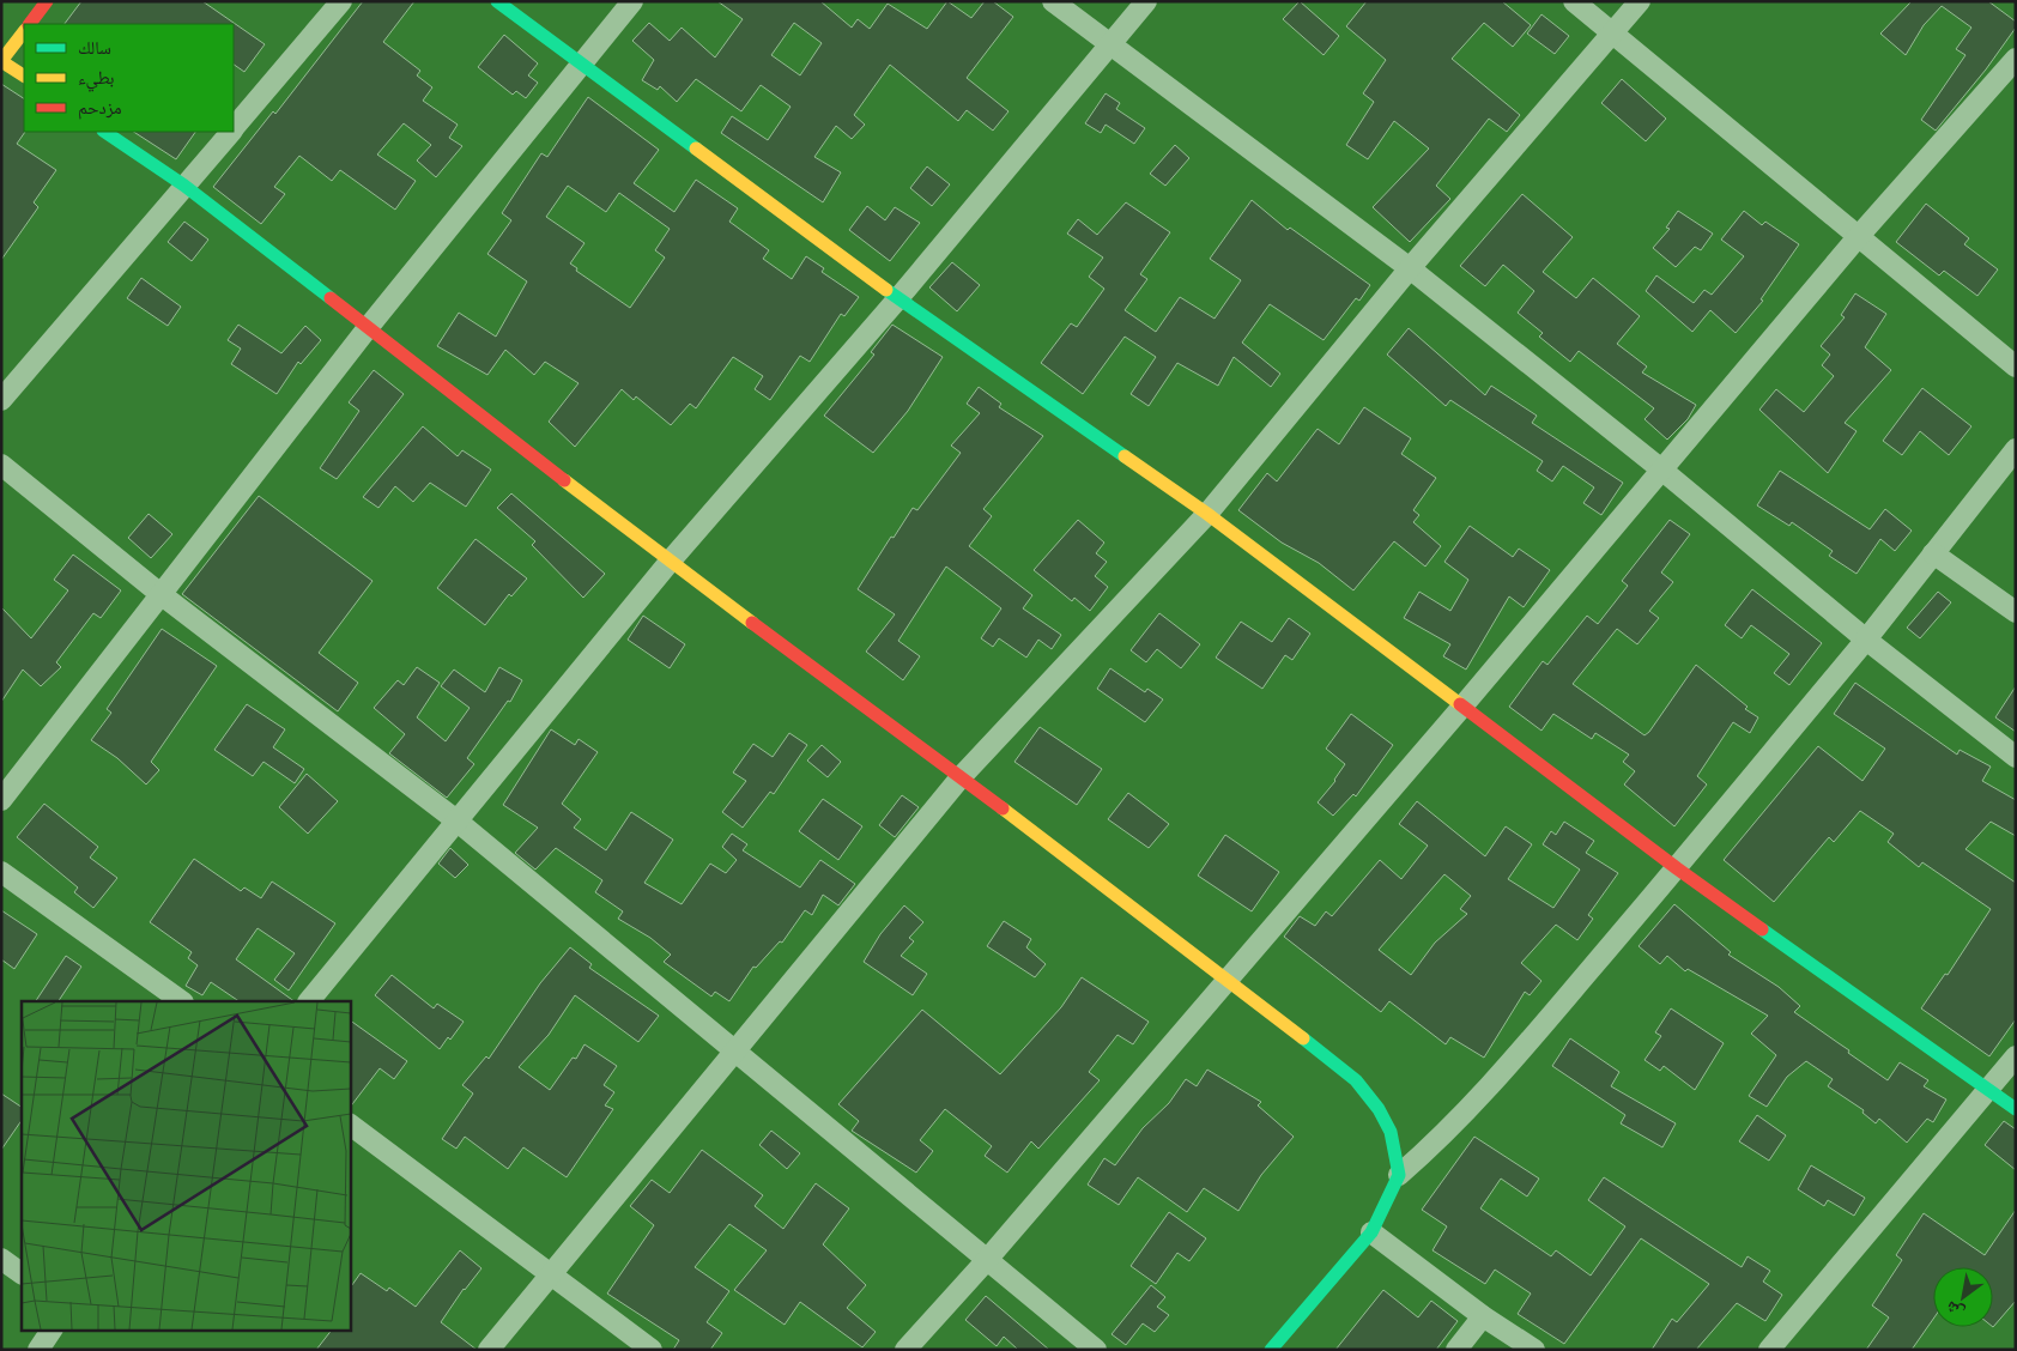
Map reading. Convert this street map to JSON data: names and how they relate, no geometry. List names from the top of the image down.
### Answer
{
  "legend": ["سالك", "بطيء", "مزدحم"],
  "north": "bottom left"
}
